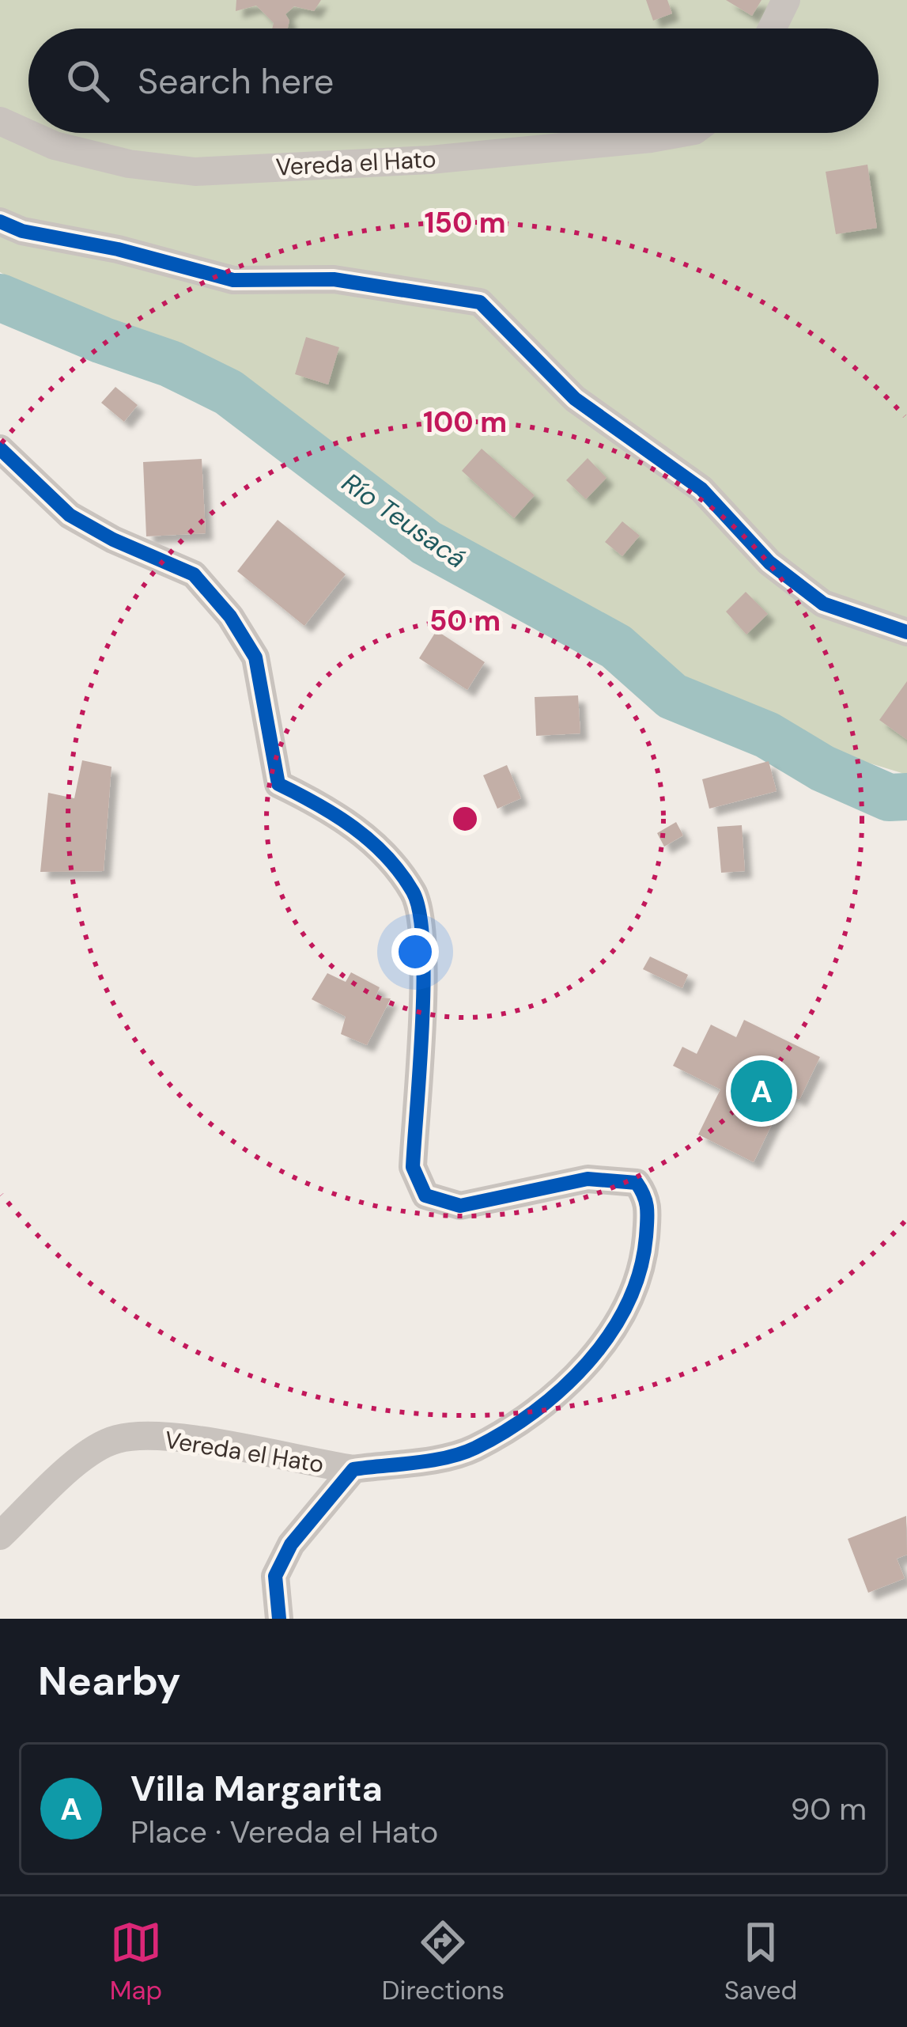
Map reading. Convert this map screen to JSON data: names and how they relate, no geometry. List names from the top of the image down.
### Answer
{
  "streets": {
    "street": ["Vereda el Hato"]
  },
  "water": ["Río Teusacá"],
  "page": {
    "search": "Search here",
    "pins": "A",
    "heading": "Nearby",
    "list": [
      {
        "mark": "A",
        "name": "Villa Margarita",
        "note": "Place · Vereda el Hato",
        "value": "90 m"
      }
    ],
    "nav": ["Map", "Directions", "Saved"]
  },
  "rings": ["150 m", "100 m", "50 m"]
}
